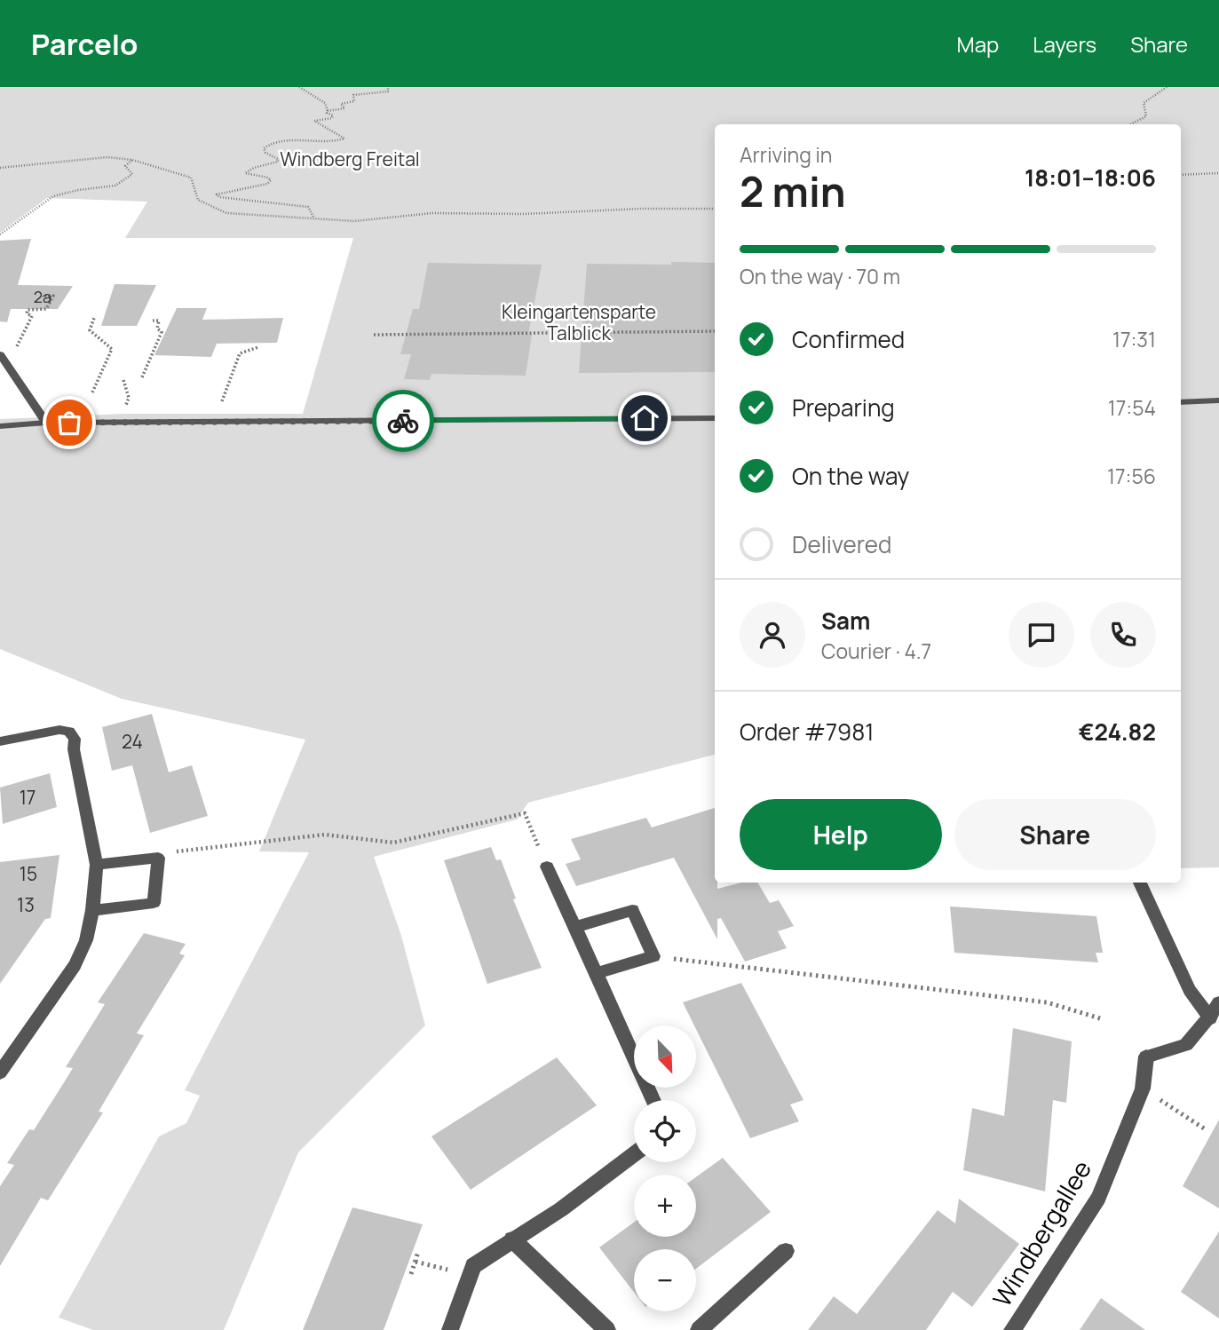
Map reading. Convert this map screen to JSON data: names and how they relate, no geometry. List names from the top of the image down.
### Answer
{
  "streets": {
    "street": ["Windbergallee"]
  },
  "parks": ["Windberg Freital", "Kleingartensparte Talblick"],
  "house_numbers": [
    "2a",
    "24",
    "17",
    "15",
    "13"
  ],
  "north": "bottom right",
  "page": {
    "header": "Parcelo",
    "nav": ["Map", "Layers", "Share"],
    "heading": ["2 min", "Arriving in", "18:01–18:06"],
    "panel": [
      "Sam",
      "Courier · 4.7",
      "Order #7981",
      "€24.82"
    ],
    "bar": "On the way · 70 m",
    "list": [
      ["Confirmed", "17:31"],
      ["Preparing", "17:54"],
      ["On the way", "17:56"],
      "Delivered"
    ],
    "buttons": ["Help", "Share"],
    "map_buttons": ["+", "−"]
  }
}
